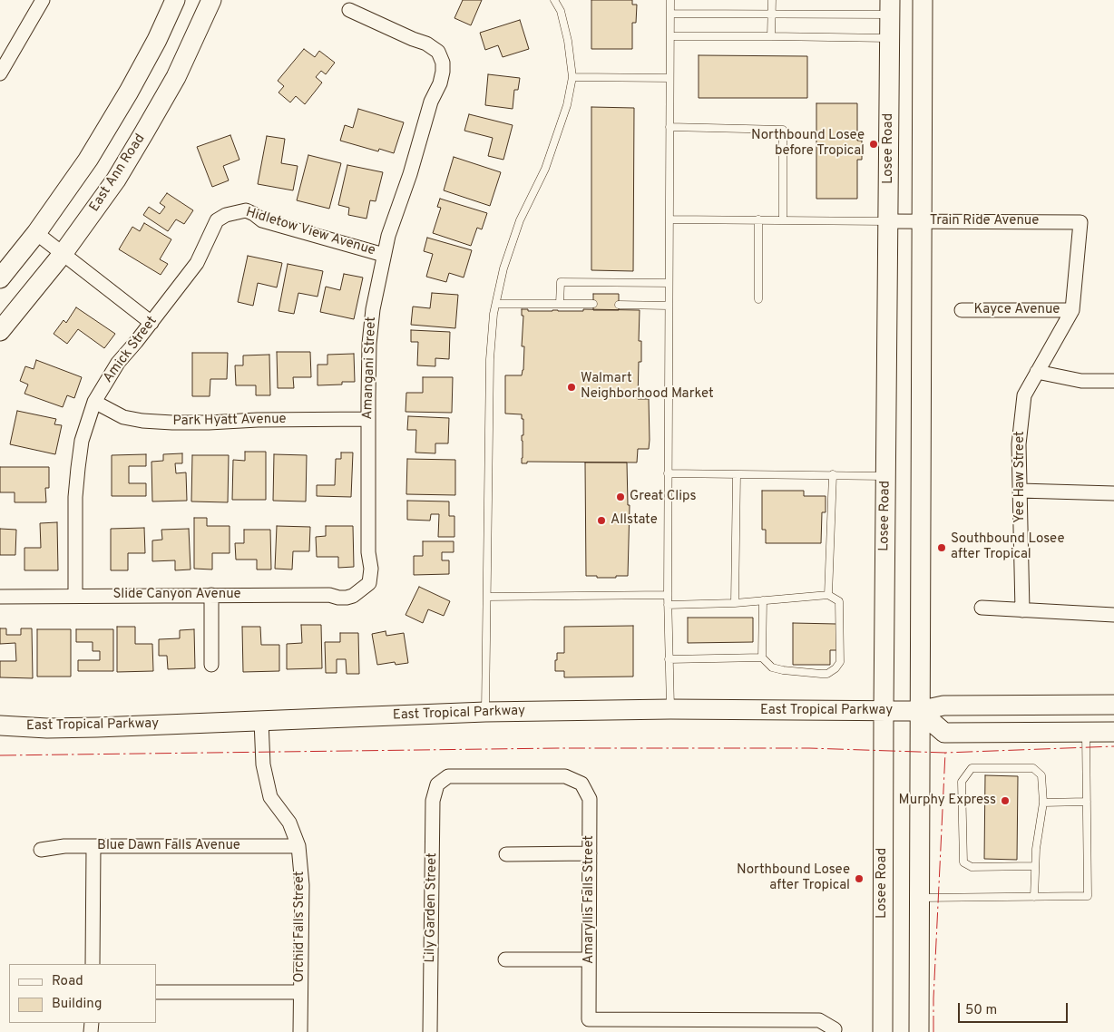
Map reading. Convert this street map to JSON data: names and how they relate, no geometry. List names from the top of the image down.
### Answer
{
  "streets": {
    "main road": ["Losee Road", "East Ann Road", "East Tropical Parkway"],
    "street": [
      "Train Ride Avenue",
      "Hidletow View Avenue",
      "Kayce Avenue",
      "Amick Street",
      "Amangani Street",
      "Park Hyatt Avenue",
      "Yee Haw Street",
      "Slide Canyon Avenue",
      "Blue Dawn Falls Avenue",
      "Amaryllis Falls Street",
      "Lily Garden Street",
      "Orchid Falls Street"
    ]
  },
  "crossings": [
    ["Losee Road", "Train Ride Avenue"],
    ["Losee Road", "East Tropical Parkway"],
    ["Train Ride Avenue", "Yee Haw Street"],
    ["Hidletow View Avenue", "Amick Street"],
    ["Hidletow View Avenue", "Amangani Street"],
    ["Kayce Avenue", "Yee Haw Street"],
    ["Amick Street", "Park Hyatt Avenue"],
    ["Amick Street", "Slide Canyon Avenue"],
    ["Amangani Street", "Park Hyatt Avenue"],
    ["Amangani Street", "Slide Canyon Avenue"],
    ["East Tropical Parkway", "Orchid Falls Street"],
    ["Blue Dawn Falls Avenue", "Orchid Falls Street"],
    ["Amaryllis Falls Street", "Lily Garden Street"]
  ],
  "places": [
    "Northbound Losee before Tropical",
    "Walmart Neighborhood Market",
    "Great Clips",
    "Allstate",
    "Southbound Losee after Tropical",
    "Murphy Express",
    "Northbound Losee after Tropical"
  ],
  "legend": ["Road", "Building"],
  "scale_bar": "50 m"
}
